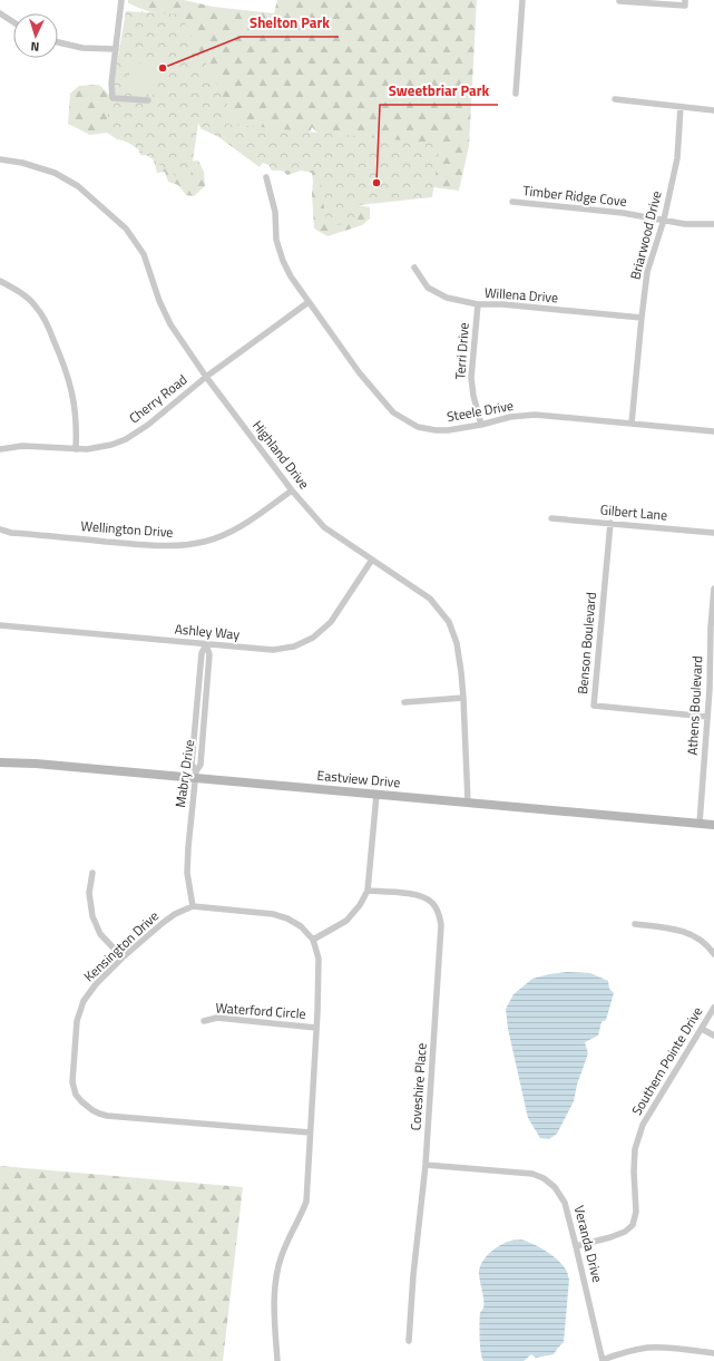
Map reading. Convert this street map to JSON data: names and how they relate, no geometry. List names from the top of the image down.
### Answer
{
  "streets": {
    "street": [
      "Timber Ridge Cove",
      "Briarwood Drive",
      "Willena Drive",
      "Terri Drive",
      "Cherry Road",
      "Steele Drive",
      "Highland Drive",
      "Gilbert Lane",
      "Wellington Drive",
      "Ashley Way",
      "Benson Boulevard",
      "Athens Boulevard",
      "Mabry Drive",
      "Eastview Drive",
      "Kensington Drive",
      "Waterford Circle",
      "Southern Pointe Drive",
      "Coveshire Place",
      "Veranda Drive"
    ]
  },
  "crossings": [
    ["Timber Ridge Cove", "Briarwood Drive"],
    ["Briarwood Drive", "Willena Drive"],
    ["Briarwood Drive", "Steele Drive"],
    ["Willena Drive", "Terri Drive"],
    ["Terri Drive", "Steele Drive"],
    ["Cherry Road", "Steele Drive"],
    ["Cherry Road", "Highland Drive"],
    ["Highland Drive", "Wellington Drive"],
    ["Highland Drive", "Ashley Way"],
    ["Highland Drive", "Eastview Drive"],
    ["Gilbert Lane", "Benson Boulevard"],
    ["Ashley Way", "Mabry Drive"],
    ["Benson Boulevard", "Athens Boulevard"],
    ["Athens Boulevard", "Eastview Drive"],
    ["Mabry Drive", "Eastview Drive"],
    ["Mabry Drive", "Kensington Drive"],
    ["Southern Pointe Drive", "Veranda Drive"],
    ["Coveshire Place", "Veranda Drive"]
  ],
  "places": ["Shelton Park", "Sweetbriar Park"],
  "north": "bottom"
}
